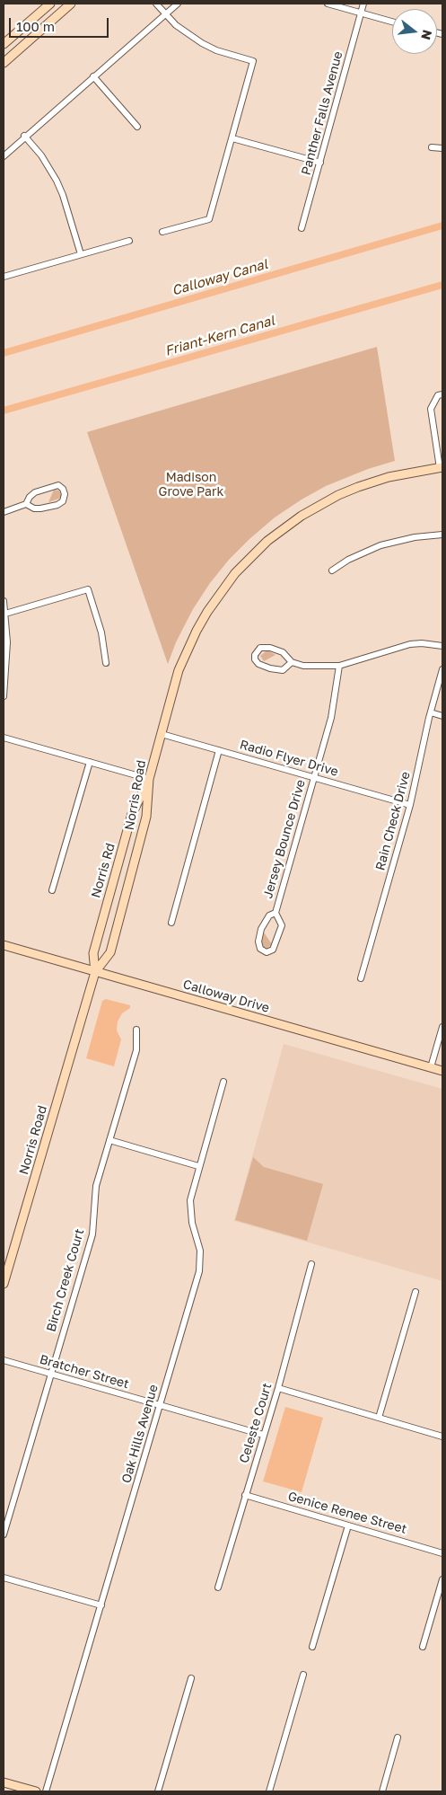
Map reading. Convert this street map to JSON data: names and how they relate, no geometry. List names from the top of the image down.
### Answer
{
  "streets": {
    "street": [
      "Panther Falls Avenue",
      "Radio Flyer Drive",
      "Norris Road",
      "Rain Check Drive",
      "Jersey Bounce Drive",
      "Norris Rd",
      "Calloway Drive",
      "Birch Creek Court",
      "Bratcher Street",
      "Celeste Court",
      "Oak Hills Avenue",
      "Genice Renee Street"
    ]
  },
  "crossings": [
    ["Radio Flyer Drive", "Norris Road"],
    ["Radio Flyer Drive", "Rain Check Drive"],
    ["Radio Flyer Drive", "Jersey Bounce Drive"],
    ["Norris Road", "Norris Rd"],
    ["Norris Road", "Calloway Drive"],
    ["Norris Rd", "Calloway Drive"],
    ["Birch Creek Court", "Bratcher Street"],
    ["Bratcher Street", "Celeste Court"],
    ["Bratcher Street", "Oak Hills Avenue"],
    ["Celeste Court", "Genice Renee Street"]
  ],
  "water": ["Calloway Canal", "Friant-Kern Canal"],
  "parks": ["Madison Grove Park"],
  "scale_bar": "100 m",
  "north": "right"
}
